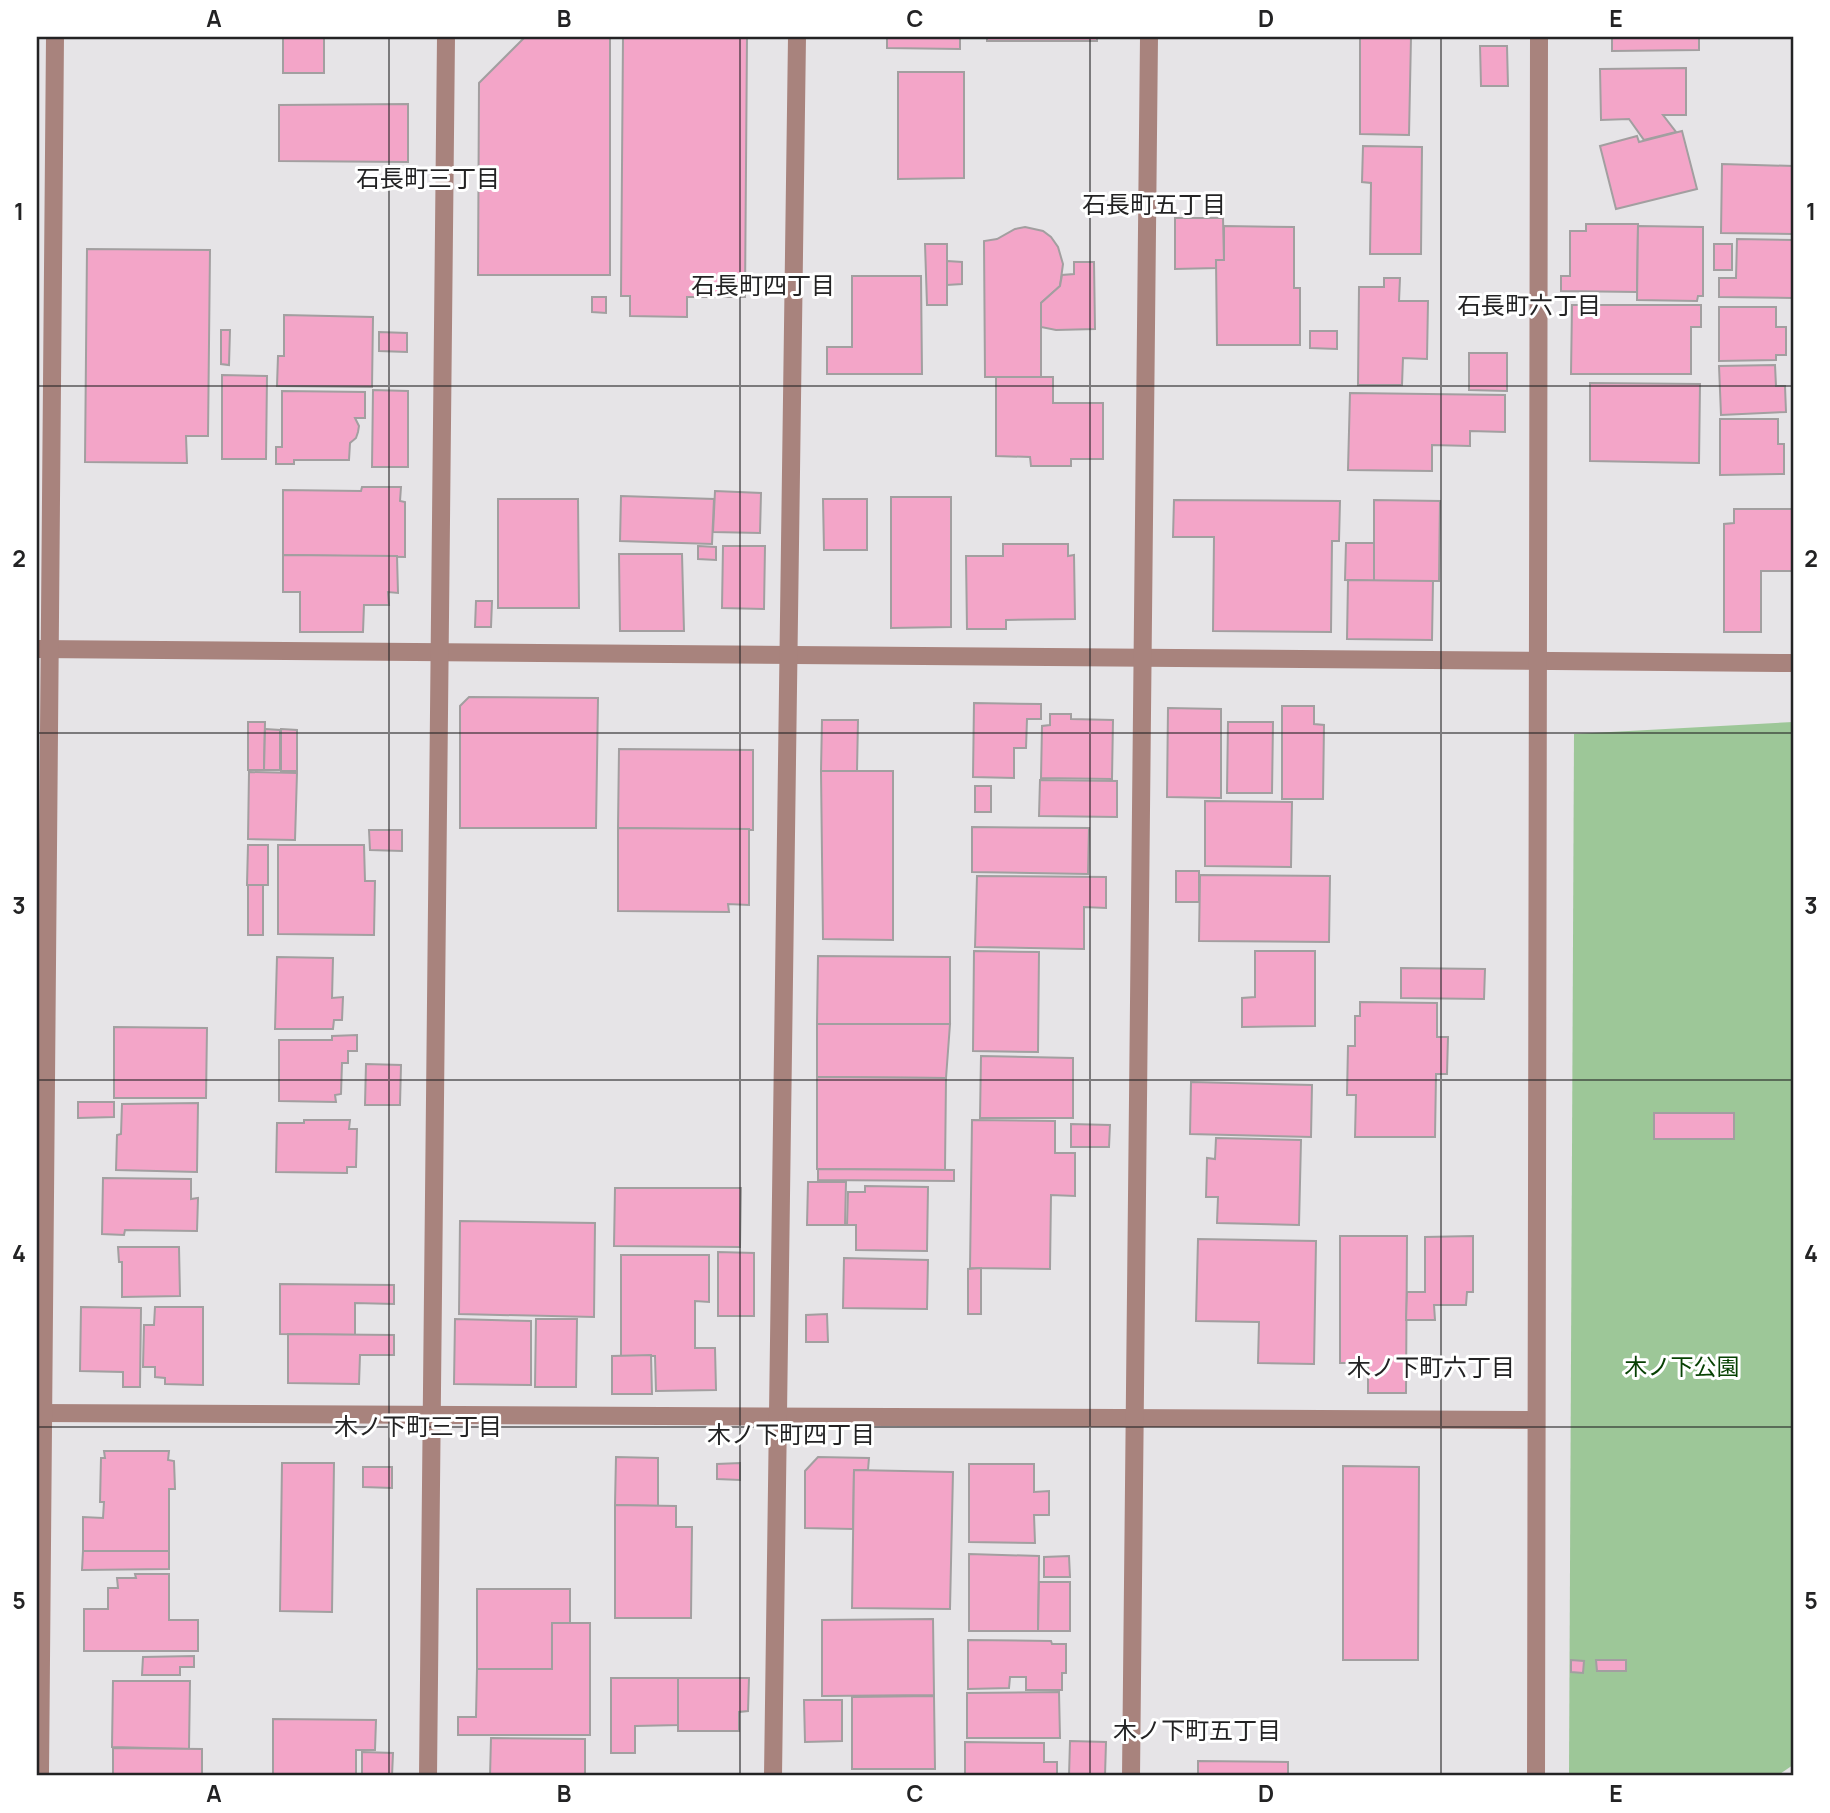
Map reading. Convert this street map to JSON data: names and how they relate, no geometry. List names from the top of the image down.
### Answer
{
  "districts": [
    "石長町三丁目",
    "石長町五丁目",
    "石長町四丁目",
    "石長町六丁目",
    "木ノ下町六丁目",
    "木ノ下町三丁目",
    "木ノ下町四丁目",
    "木ノ下町五丁目"
  ],
  "parks": ["木ノ下公園"],
  "grid": {
    "columns": [
      "A",
      "B",
      "C",
      "D",
      "E"
    ],
    "rows": [
      "1",
      "2",
      "3",
      "4",
      "5"
    ]
  }
}
